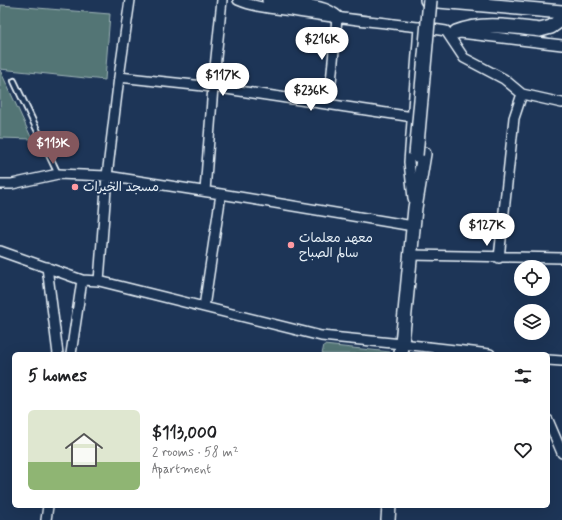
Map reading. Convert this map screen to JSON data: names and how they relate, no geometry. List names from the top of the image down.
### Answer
{
  "places": ["مسجد الخيرات", "معهد معلمات سالم الصباح"],
  "page": {
    "price": [
      "$216K",
      "$117K",
      "$236K",
      "$113K",
      "$127K"
    ],
    "heading": "5 homes",
    "list": [
      {
        "name": "$113,000",
        "note": "2 rooms · 58 m² · Apartment"
      }
    ]
  }
}
